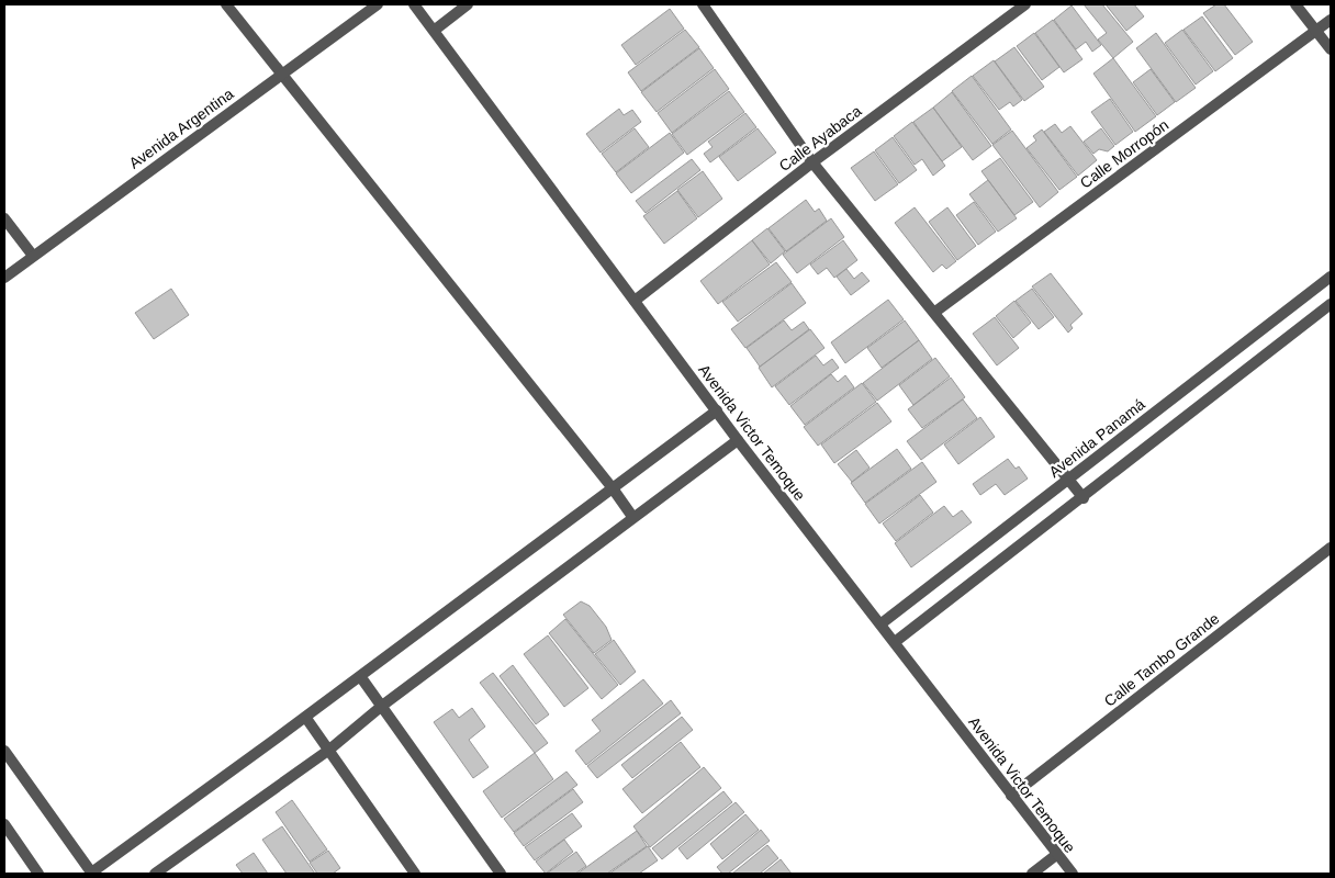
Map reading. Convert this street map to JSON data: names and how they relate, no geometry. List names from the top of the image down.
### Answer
{
  "streets": {
    "street": [
      "Avenida Argentina",
      "Calle Ayabaca",
      "Calle Morropón",
      "Avenida Victor Temoque",
      "Avenida Panamá",
      "Calle Tambo Grande"
    ]
  },
  "crossings": [
    ["Calle Ayabaca", "Avenida Victor Temoque"],
    ["Avenida Victor Temoque", "Avenida Panamá"],
    ["Avenida Victor Temoque", "Calle Tambo Grande"]
  ]
}
